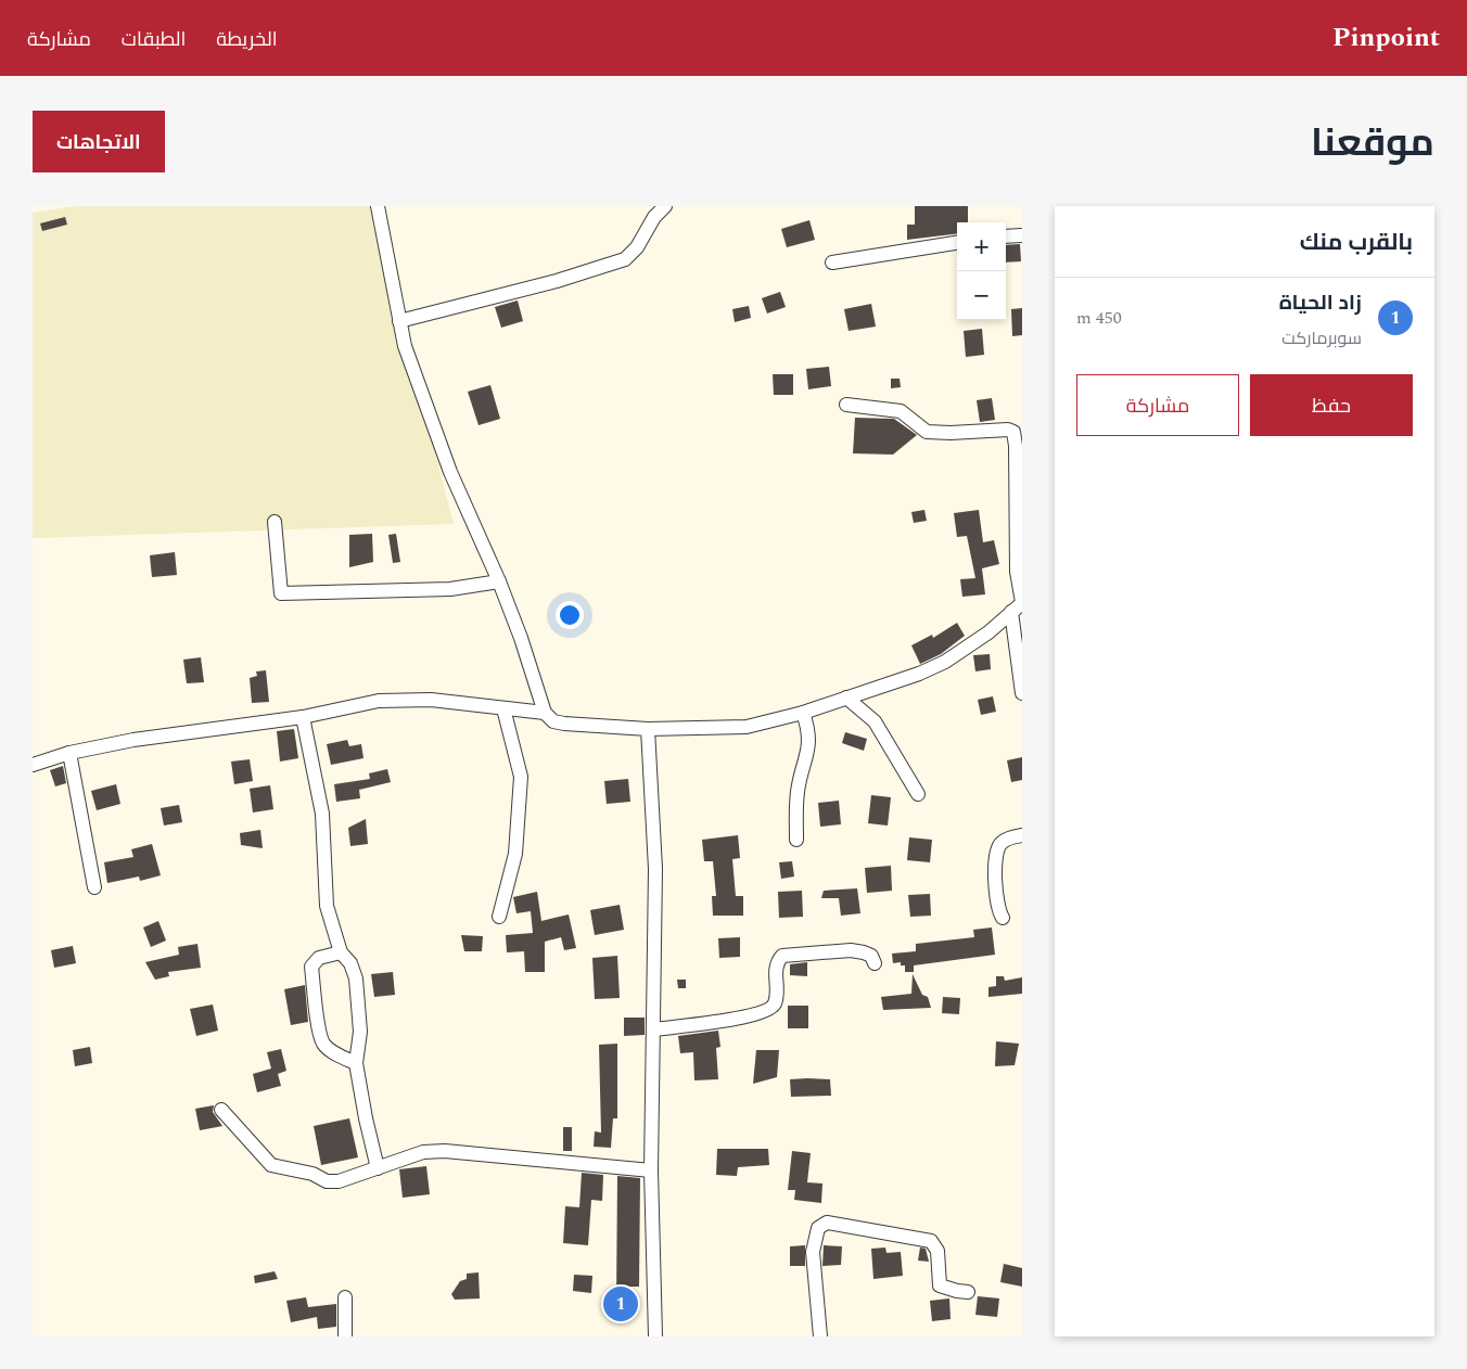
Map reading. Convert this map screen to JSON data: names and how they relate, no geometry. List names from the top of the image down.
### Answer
{
  "page": {
    "header": "Pinpoint",
    "nav": ["الخريطة", "الطبقات", "مشاركة"],
    "title": "موقعنا",
    "buttons": [
      "الاتجاهات",
      ["حفظ", "مشاركة"]
    ],
    "heading": "بالقرب منك",
    "map_buttons": ["+", "−"],
    "list": [
      {
        "mark": "1",
        "name": "زاد الحياة",
        "note": "سوبرماركت",
        "value": "450 m"
      }
    ],
    "pins": "1"
  }
}
